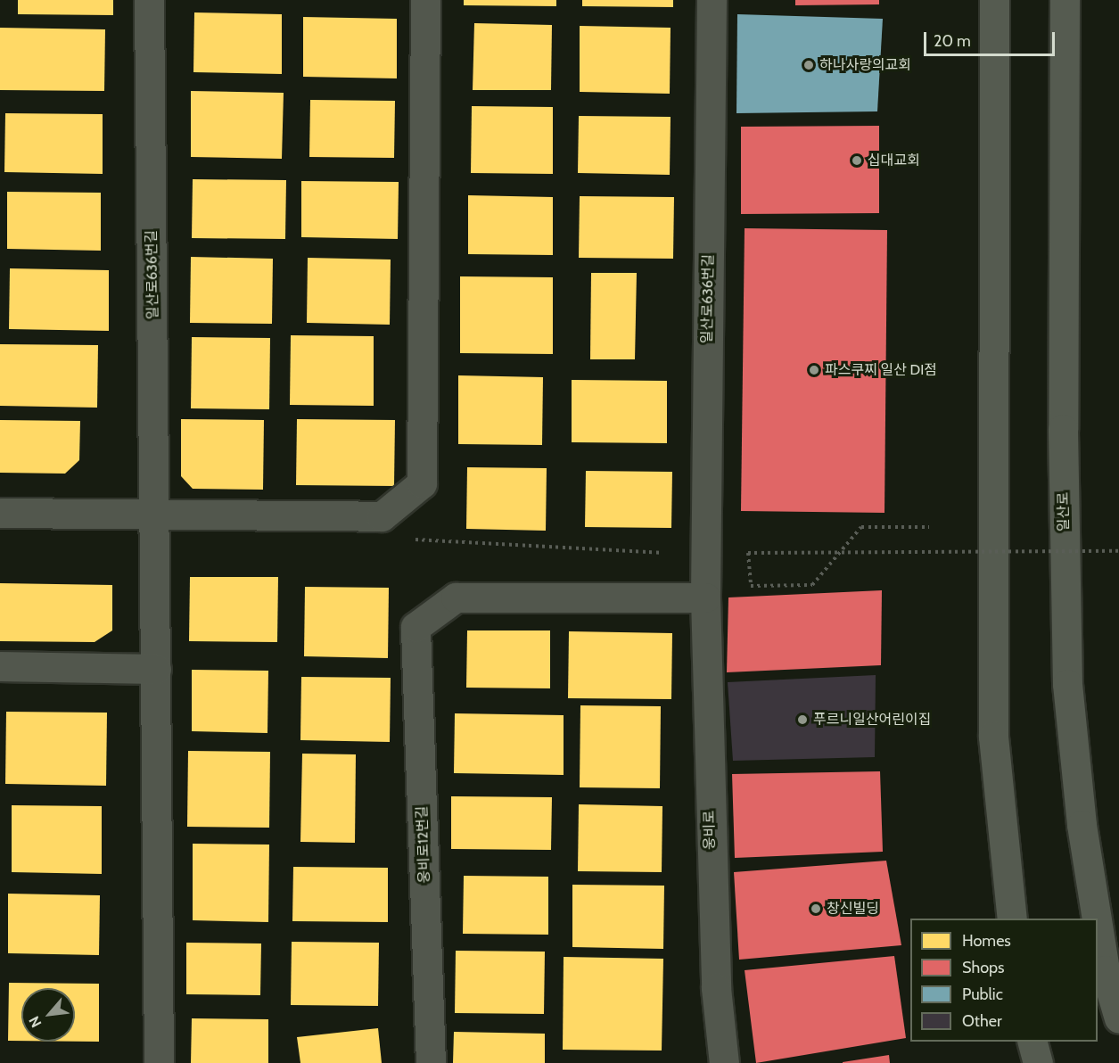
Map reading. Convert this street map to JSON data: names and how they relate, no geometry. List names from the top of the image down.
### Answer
{
  "streets": {
    "main road": ["일산로"],
    "street": ["일산로636번길", "웅비로", "웅비로12번길"]
  },
  "crossings": [
    ["일산로636번길", "웅비로"],
    ["일산로636번길", "웅비로12번길"],
    ["웅비로", "웅비로12번길"]
  ],
  "places": [
    "하나사랑의교회",
    "십대교회",
    "파스쿠찌 일산 DI점",
    "푸르니일산어린이집",
    "창신빌딩"
  ],
  "legend": [
    "Homes",
    "Shops",
    "Public",
    "Other"
  ],
  "scale_bar": "20 m",
  "north": "bottom left"
}
